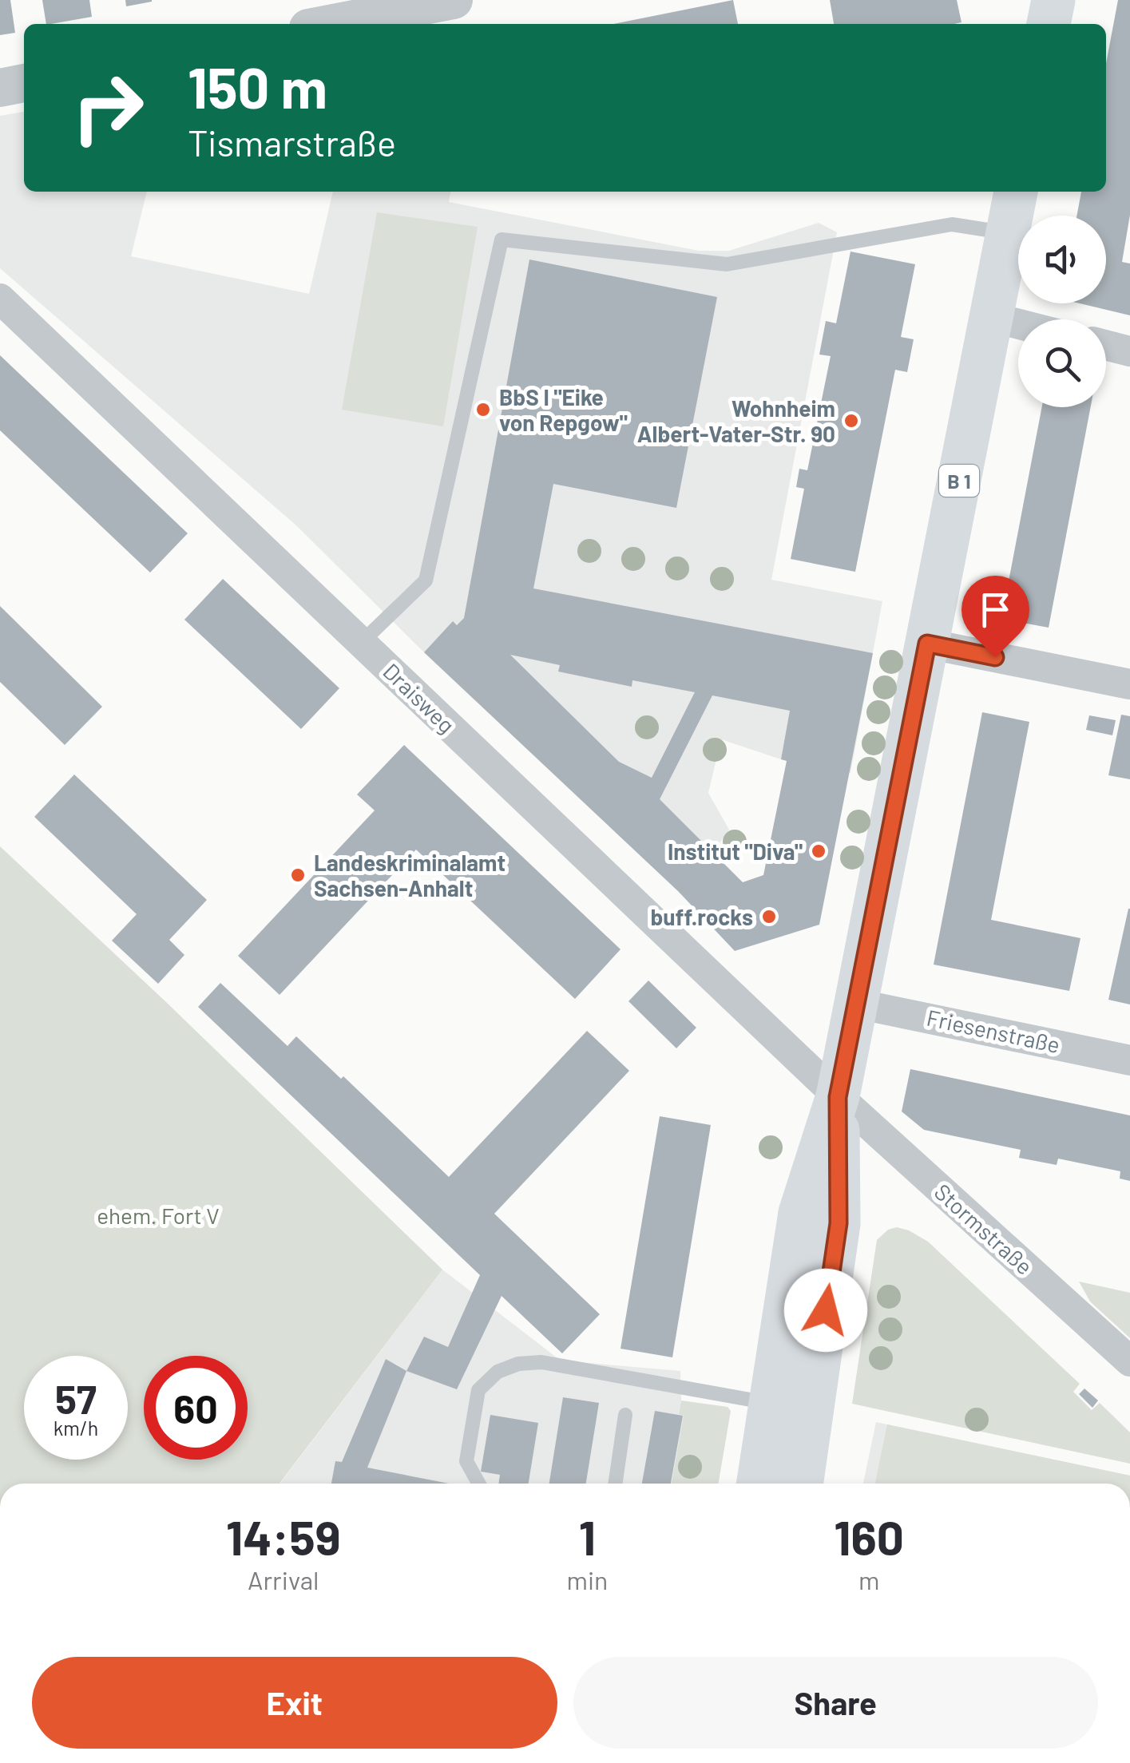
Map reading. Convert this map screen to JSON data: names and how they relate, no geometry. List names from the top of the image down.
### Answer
{
  "streets": {
    "main road": ["B 1"],
    "street": ["Draisweg", "Friesenstraße", "Stormstraße"]
  },
  "crossings": [
    ["B 1", "Draisweg"],
    ["B 1", "Friesenstraße"],
    ["B 1", "Stormstraße"],
    ["Draisweg", "Stormstraße"]
  ],
  "parks": ["ehem. Fort V"],
  "places": [
    "BbS I \"Eike von Repgow\"",
    "Wohnheim Albert-Vater-Str. 90",
    "Institut \"Diva\"",
    "Landeskriminalamt Sachsen-Anhalt",
    "buff.rocks"
  ],
  "page": {
    "turn": ["150 m", "Tismarstraße"],
    "speed": "57 km/h",
    "limit": "60",
    "eta": [
      "14:59",
      "Arrival",
      "1",
      "min",
      "160",
      "m"
    ],
    "buttons": ["Exit", "Share"]
  }
}
